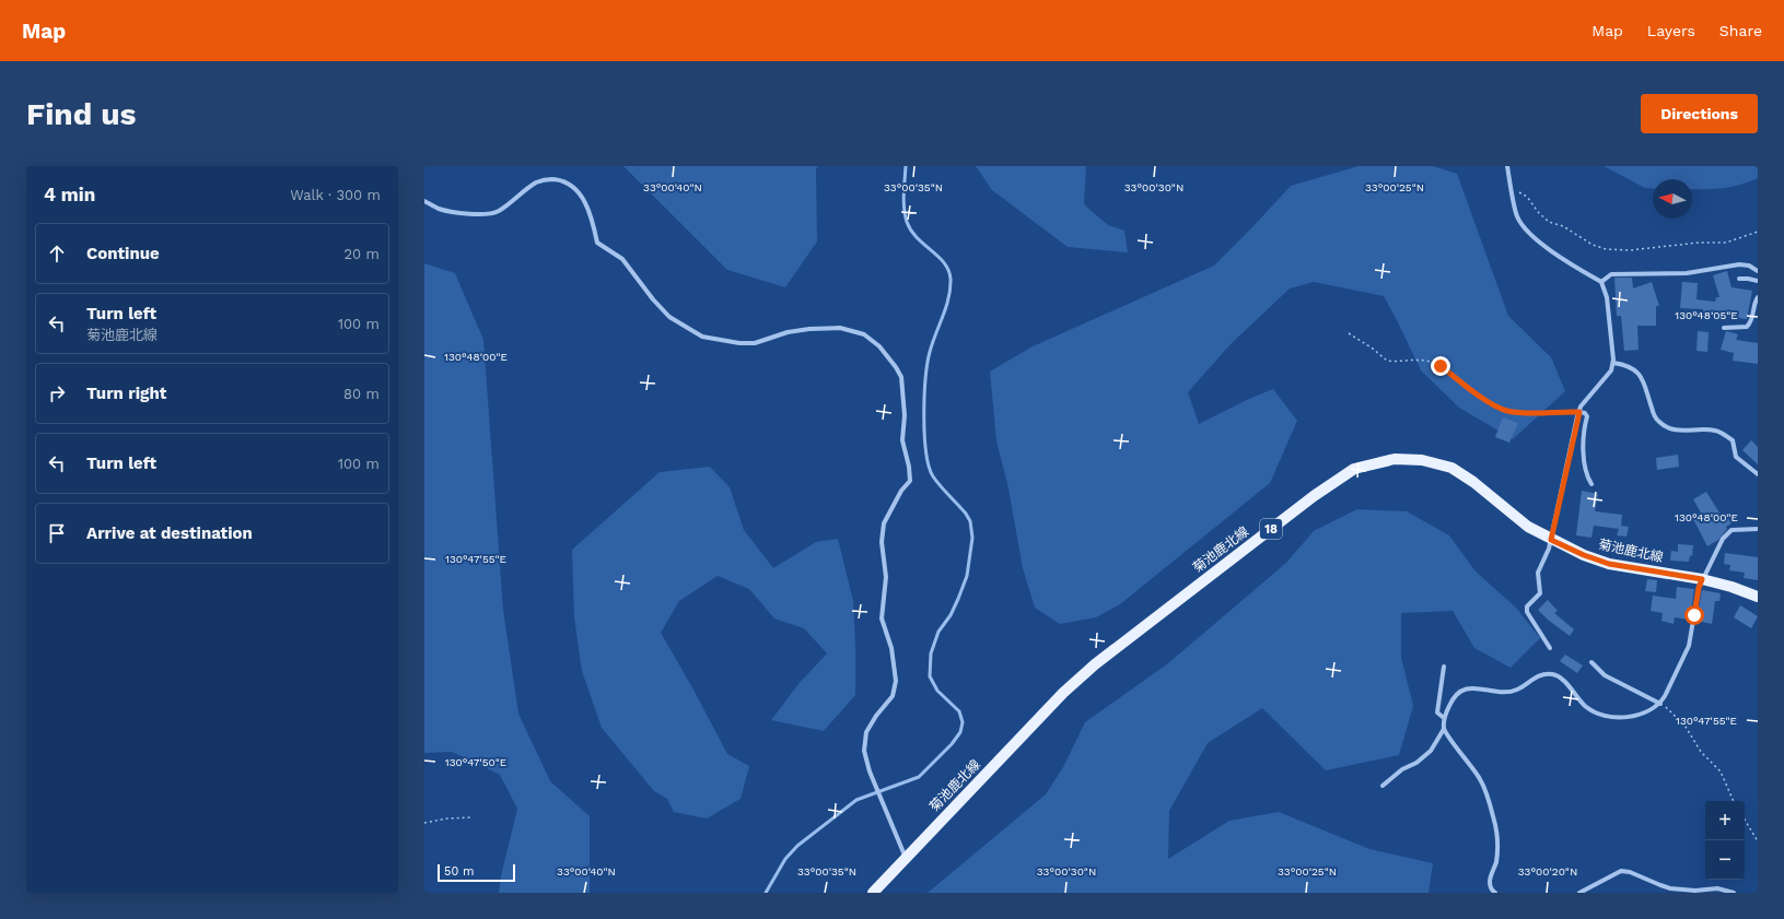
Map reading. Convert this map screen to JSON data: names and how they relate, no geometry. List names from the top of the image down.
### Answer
{
  "streets": {
    "main road": ["18", "菊池鹿北線"]
  },
  "scale_bar": "50 m",
  "north": "left",
  "page": {
    "header": "Map",
    "nav": ["Map", "Layers", "Share"],
    "buttons": "Directions",
    "title": "Find us",
    "heading": ["4 min", "Walk · 300 m"],
    "list": [
      ["Continue", "20 m"],
      ["Turn left", "菊池鹿北線", "100 m"],
      ["Turn right", "80 m"],
      ["Turn left", "100 m"],
      "Arrive at destination"
    ],
    "map_buttons": ["+", "−"],
    "scale": "50 m"
  },
  "coordinates": [
    "33°00'40\"N",
    "33°00'35\"N",
    "33°00'30\"N",
    "33°00'25\"N",
    "130°48'05\"E",
    "130°48'00\"E",
    "130°47'55\"E",
    "130°47'50\"E",
    "33°00'20\"N"
  ]
}
